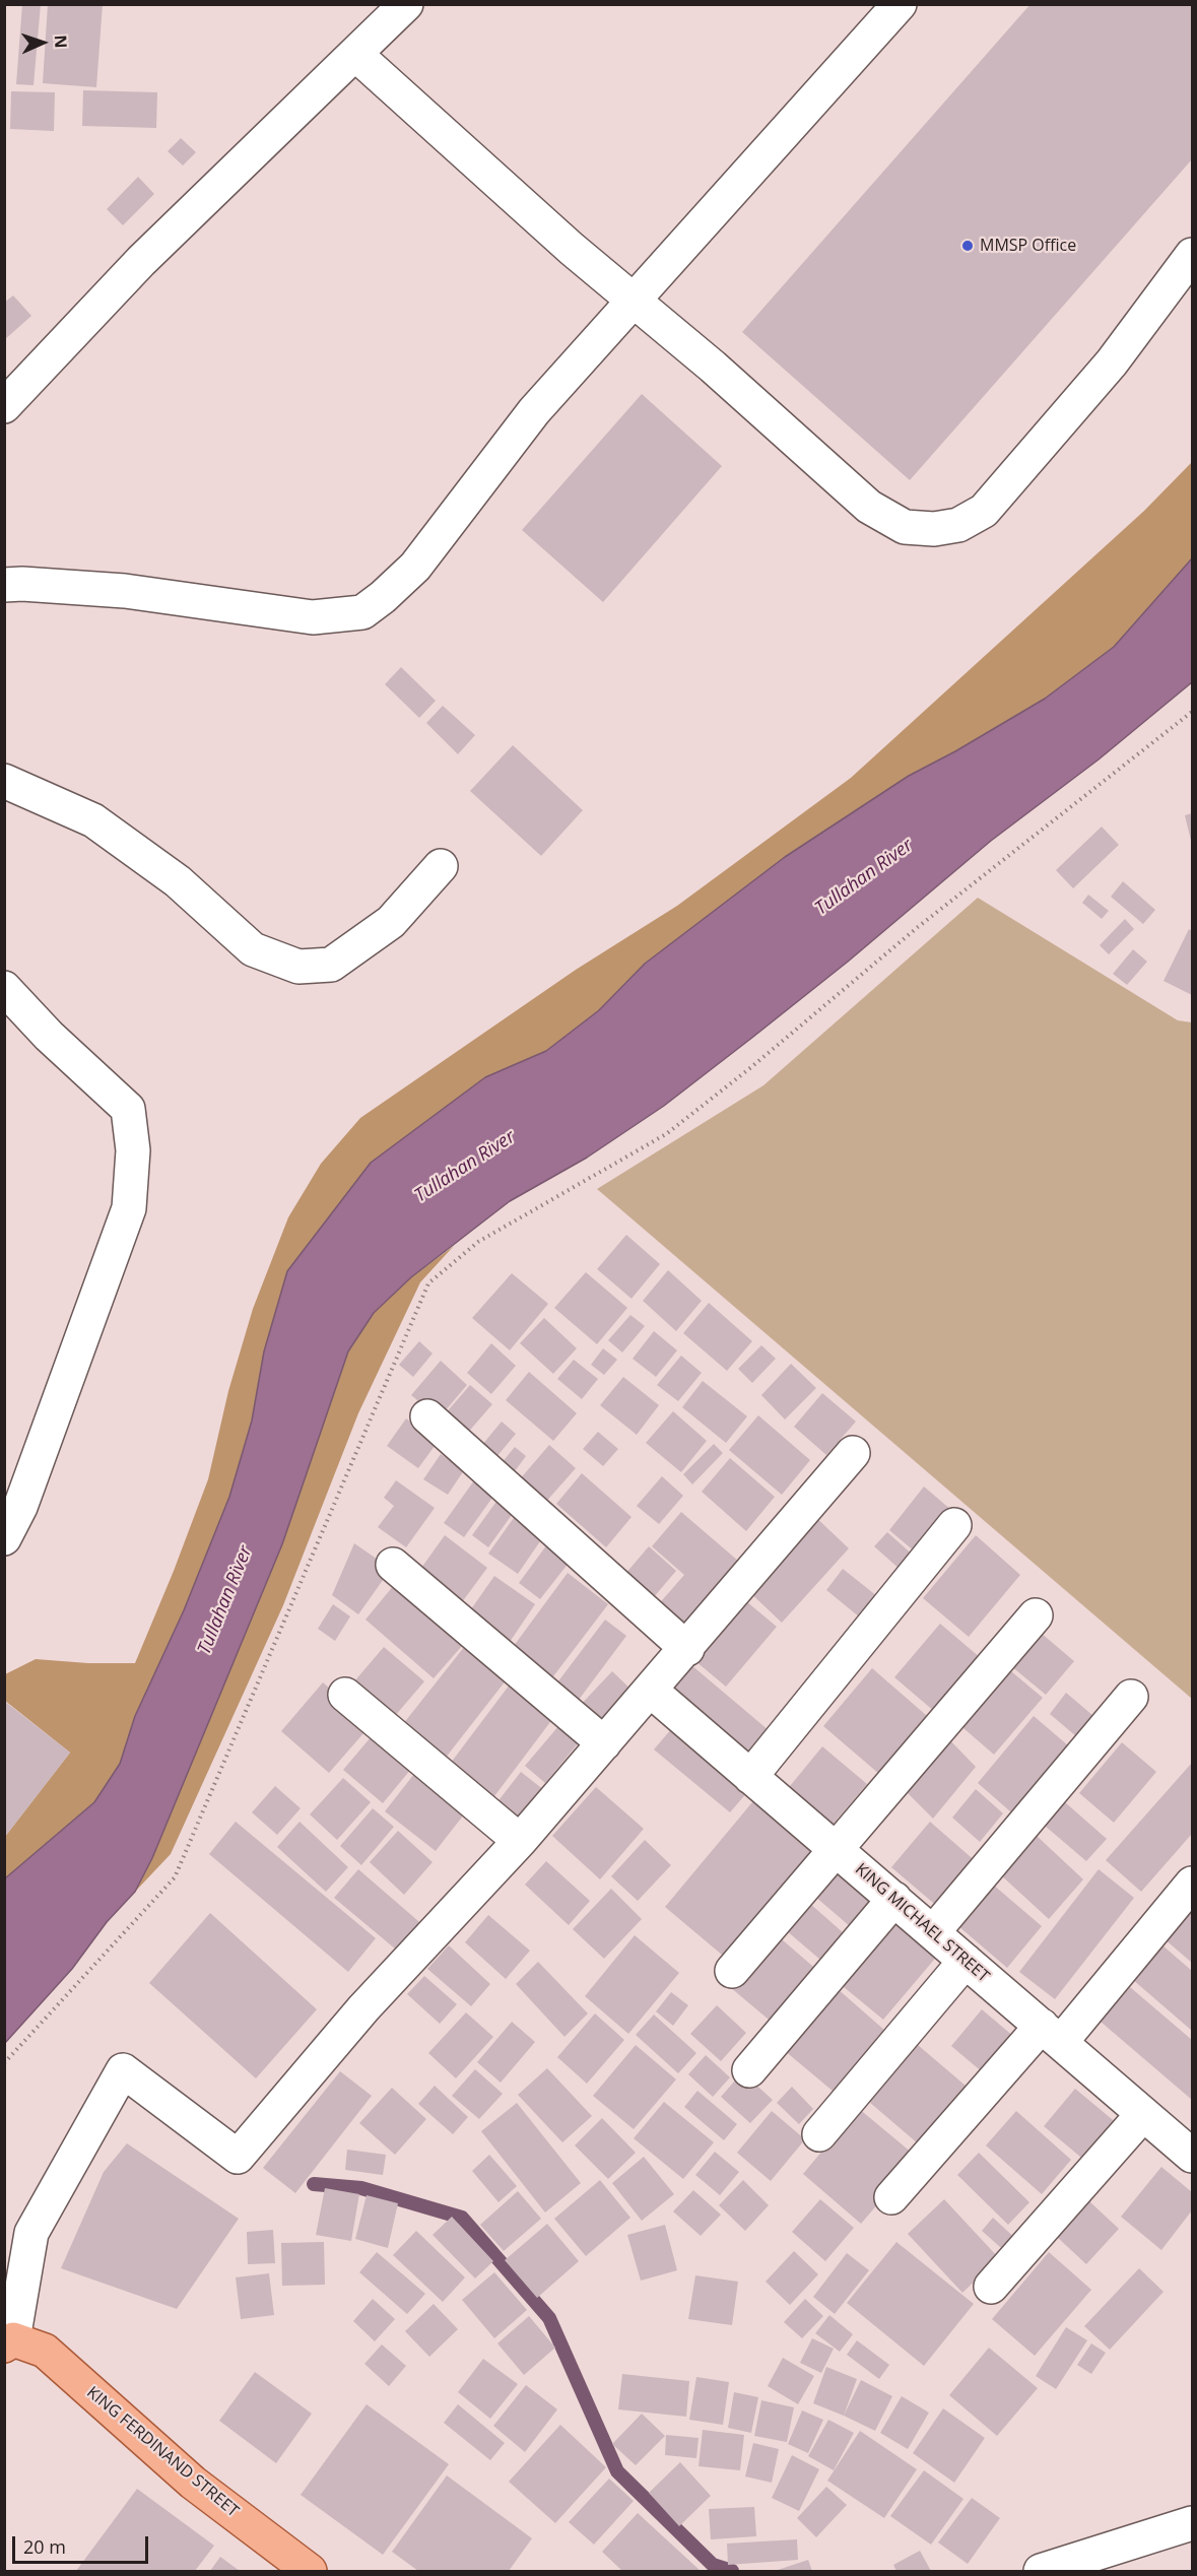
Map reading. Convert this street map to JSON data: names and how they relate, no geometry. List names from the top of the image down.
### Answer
{
  "streets": {
    "main road": ["KING FERDINAND STREET"],
    "street": ["KING MICHAEL STREET"]
  },
  "water": ["Tullahan River"],
  "places": ["MMSP Office"],
  "scale_bar": "20 m",
  "north": "right"
}
